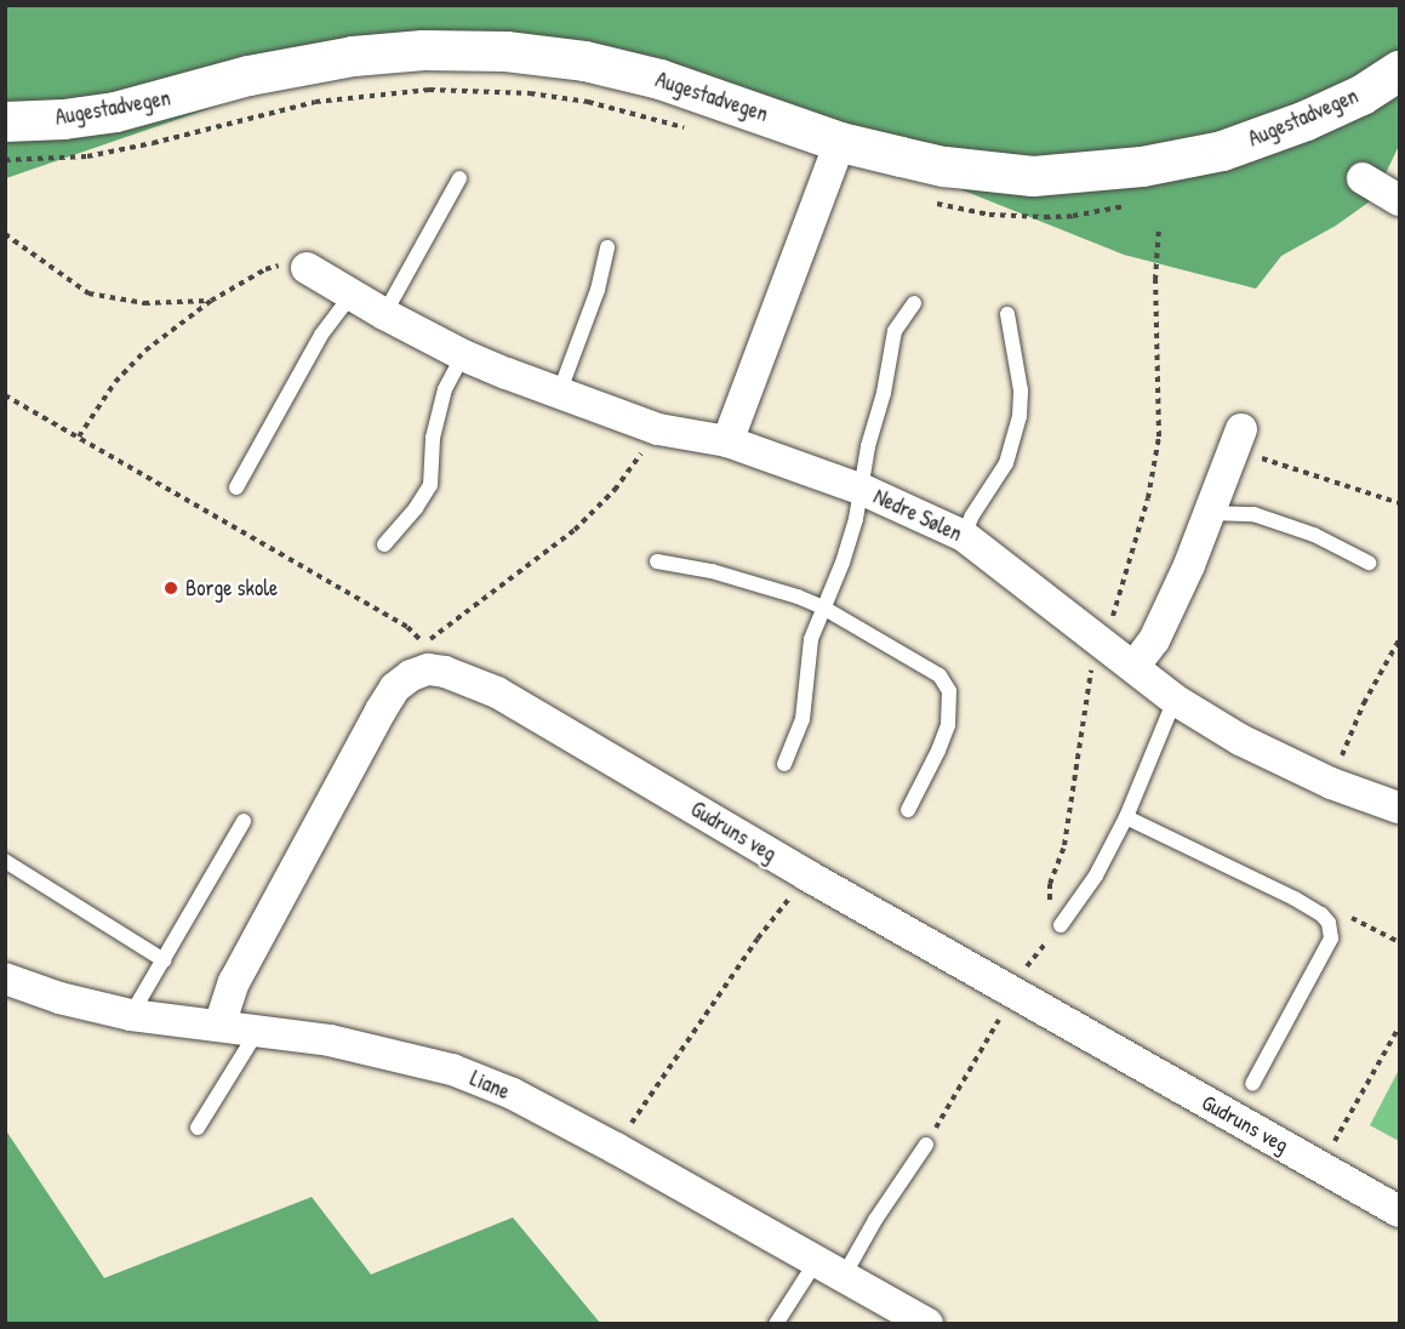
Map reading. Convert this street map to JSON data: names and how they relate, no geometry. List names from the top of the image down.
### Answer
{
  "streets": {
    "main road": ["Augestadvegen"],
    "street": ["Nedre Sølen", "Gudruns veg", "Liane"]
  },
  "crossings": [
    ["Gudruns veg", "Liane"]
  ],
  "places": ["Borge skole"]
}
